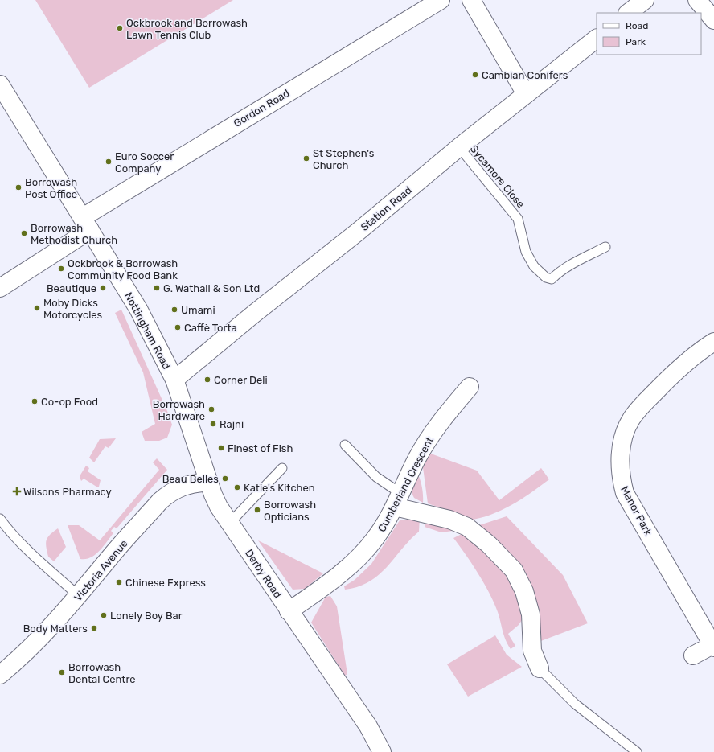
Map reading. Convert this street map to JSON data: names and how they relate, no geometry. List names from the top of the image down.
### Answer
{
  "streets": {
    "street": [
      "Gordon Road",
      "Station Road",
      "Nottingham Road",
      "Cumberland Crescent",
      "Manor Park",
      "Victoria Avenue",
      "Derby Road"
    ],
    "lane": ["Sycamore Close"]
  },
  "crossings": [
    ["Gordon Road", "Nottingham Road"],
    ["Sycamore Close", "Station Road"],
    ["Station Road", "Nottingham Road"],
    ["Station Road", "Derby Road"],
    ["Nottingham Road", "Derby Road"],
    ["Cumberland Crescent", "Derby Road"],
    ["Victoria Avenue", "Derby Road"]
  ],
  "places": {
    "other": [
      "Ockbrook and Borrowash Lawn Tennis Club",
      "Cambian Conifers",
      "St Stephen's Church",
      "Euro Soccer Company",
      "Borrowash Post Office",
      "Borrowash Methodist Church",
      "Ockbrook & Borrowash Community Food Bank",
      "Beautique",
      "G. Wathall & Son Ltd",
      "Moby Dicks Motorcycles",
      "Umami",
      "Caffè Torta",
      "Corner Deli",
      "Co-op Food",
      "Borrowash Hardware",
      "Rajni",
      "Finest of Fish",
      "Beau Belles",
      "Katie's Kitchen",
      "Borrowash Opticians",
      "Chinese Express",
      "Lonely Boy Bar",
      "Body Matters",
      "Borrowash Dental Centre"
    ],
    "health": ["Wilsons Pharmacy"]
  },
  "legend": ["Road", "Park"]
}
